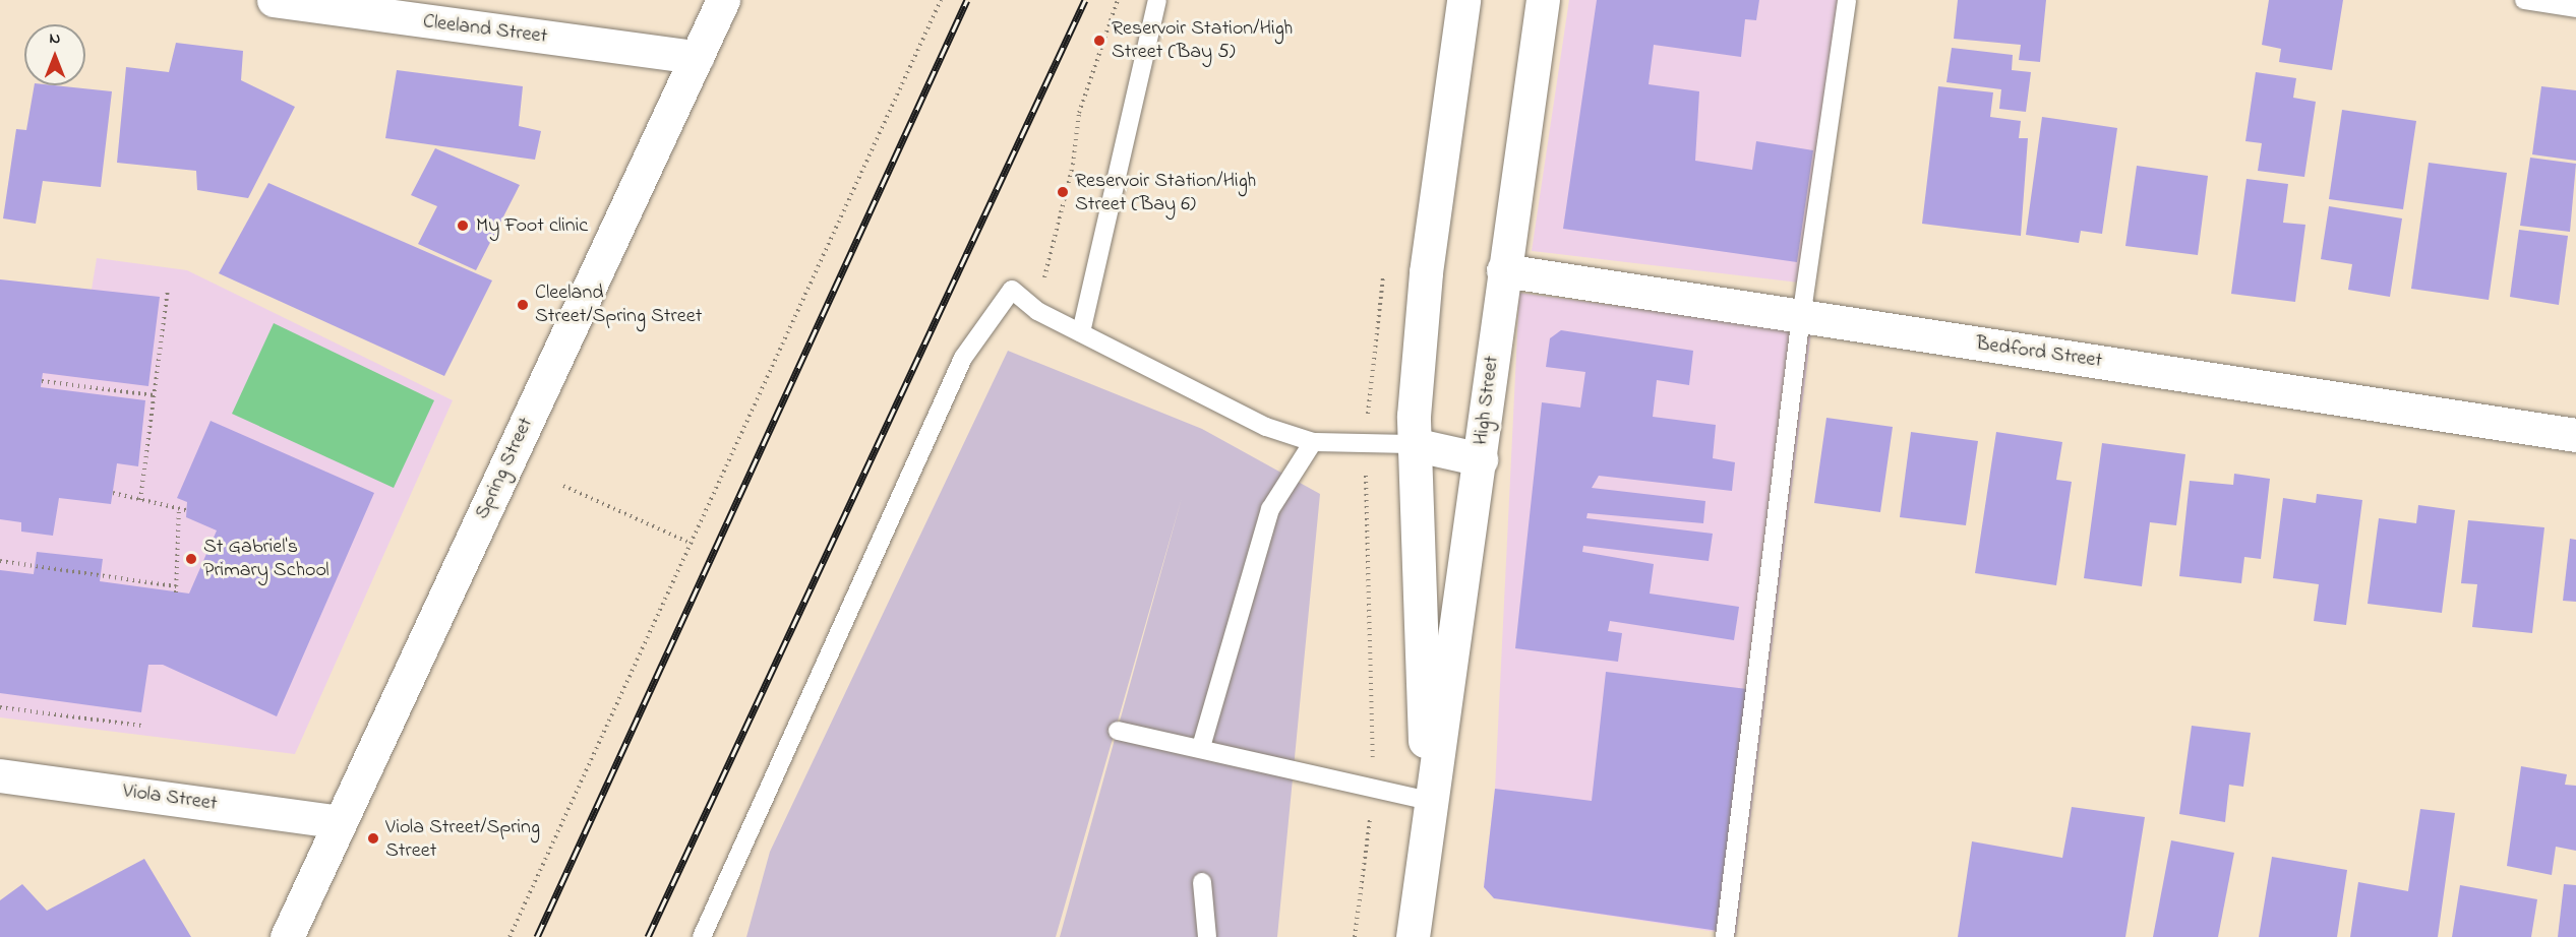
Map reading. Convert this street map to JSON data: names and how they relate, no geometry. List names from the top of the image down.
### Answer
{
  "streets": {
    "main road": [
      "Cleeland Street",
      "Bedford Street",
      "High Street",
      "Spring Street",
      "Viola Street"
    ]
  },
  "crossings": [
    ["Cleeland Street", "Spring Street"],
    ["Bedford Street", "High Street"],
    ["Spring Street", "Viola Street"]
  ],
  "places": [
    "Reservoir Station/High Street (Bay 5)",
    "Reservoir Station/High Street (Bay 6)",
    "My Foot clinic",
    "Cleeland Street/Spring Street",
    "St Gabriel's Primary School",
    "Viola Street/Spring Street"
  ],
  "north": "top"
}
